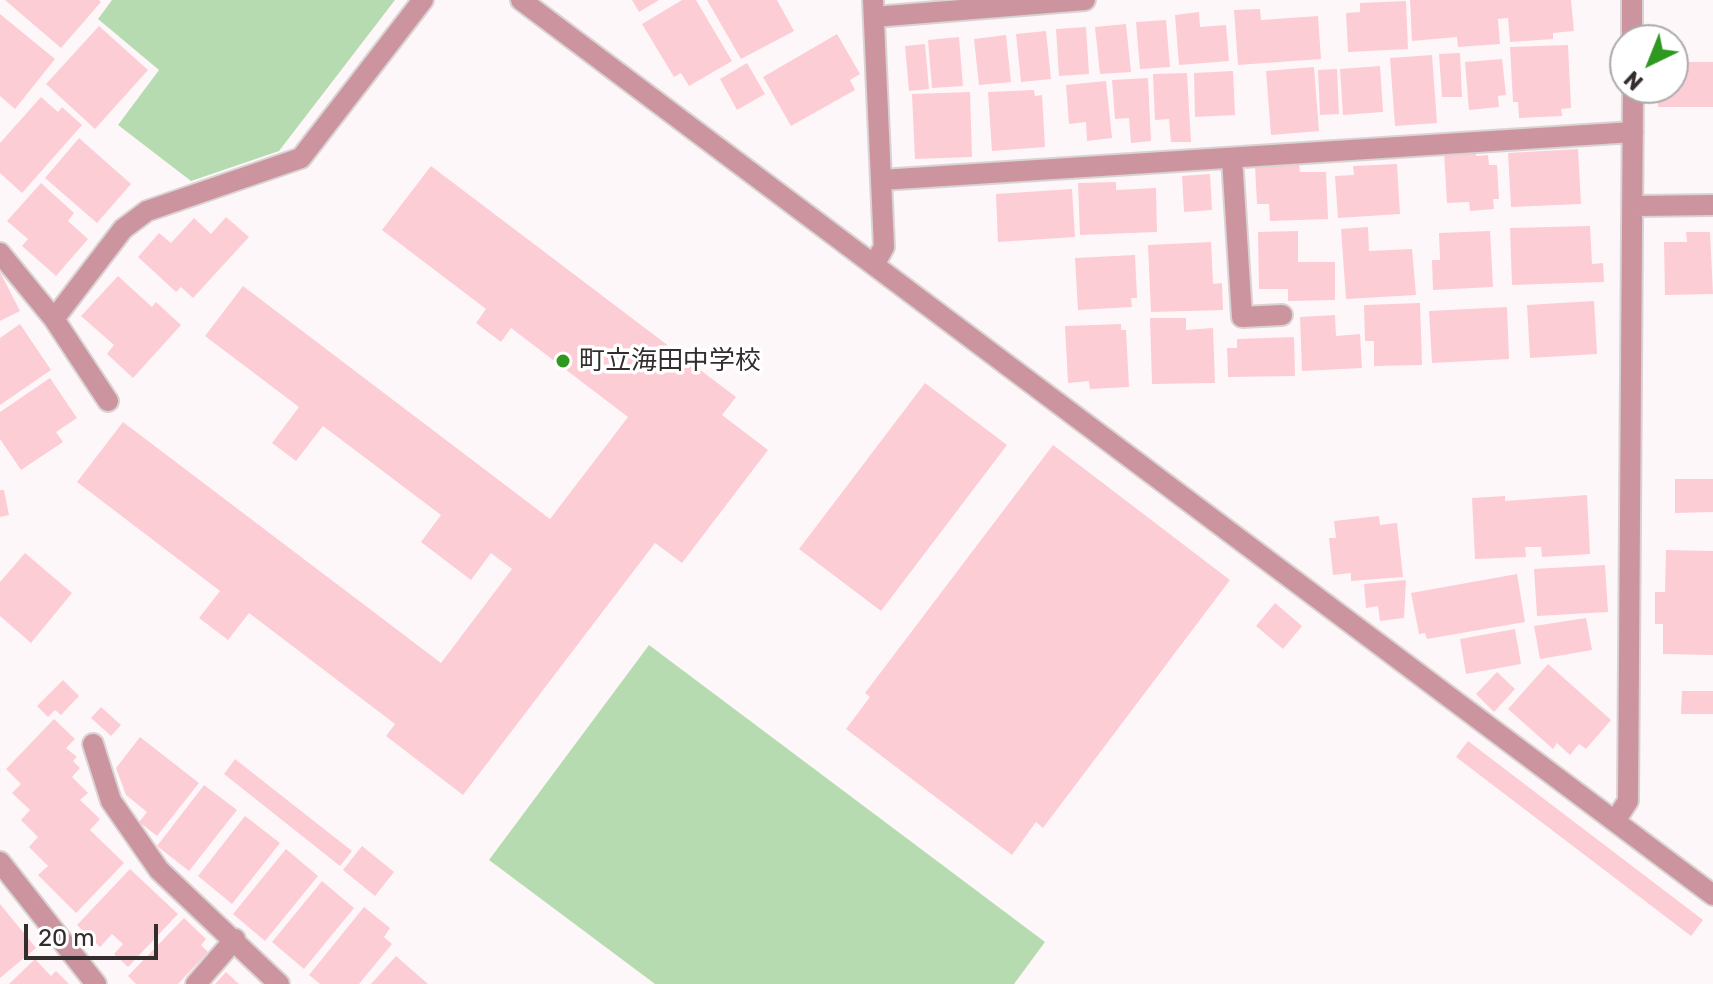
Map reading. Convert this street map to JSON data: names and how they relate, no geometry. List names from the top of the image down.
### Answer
{
  "places": ["町立海田中学校"],
  "scale_bar": "20 m",
  "north": "bottom left"
}
